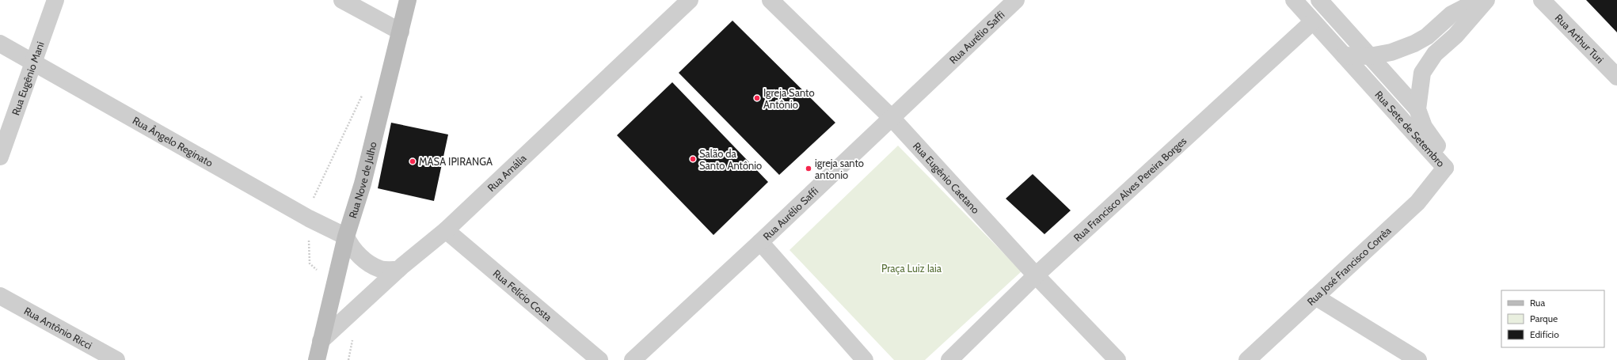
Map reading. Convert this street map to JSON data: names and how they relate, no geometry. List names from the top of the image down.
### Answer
{
  "streets": {
    "main road": ["Rua Nove de Julho"],
    "street": [
      "Rua Aurélio Saffi",
      "Rua Arthur Turi",
      "Rua Eugênio Mani",
      "Rua Sete de Setembro",
      "Rua Ângelo Reginato",
      "Rua Amália",
      "Rua Eugênio Caetano",
      "Rua Francisco Alves Pereira Borges",
      "Rua José Francisco Corrêa",
      "Rua Felício Costa",
      "Rua Antônio Ricci"
    ]
  },
  "crossings": [
    ["Rua Aurélio Saffi", "Rua Eugênio Caetano"],
    ["Rua Eugênio Mani", "Rua Ângelo Reginato"],
    ["Rua Sete de Setembro", "Rua Francisco Alves Pereira Borges"],
    ["Rua Sete de Setembro", "Rua José Francisco Corrêa"],
    ["Rua Ângelo Reginato", "Rua Nove de Julho"],
    ["Rua Amália", "Rua Nove de Julho"],
    ["Rua Amália", "Rua Felício Costa"],
    ["Rua Eugênio Caetano", "Rua Francisco Alves Pereira Borges"]
  ],
  "parks": ["Praça Luiz Iaia"],
  "places": [
    "Igreja Santo Antônio",
    "Salão da Santo Antônio",
    "MASA IPIRANGA",
    "igreja santo antonio"
  ],
  "legend": ["Rua", "Parque", "Edifício"]
}
